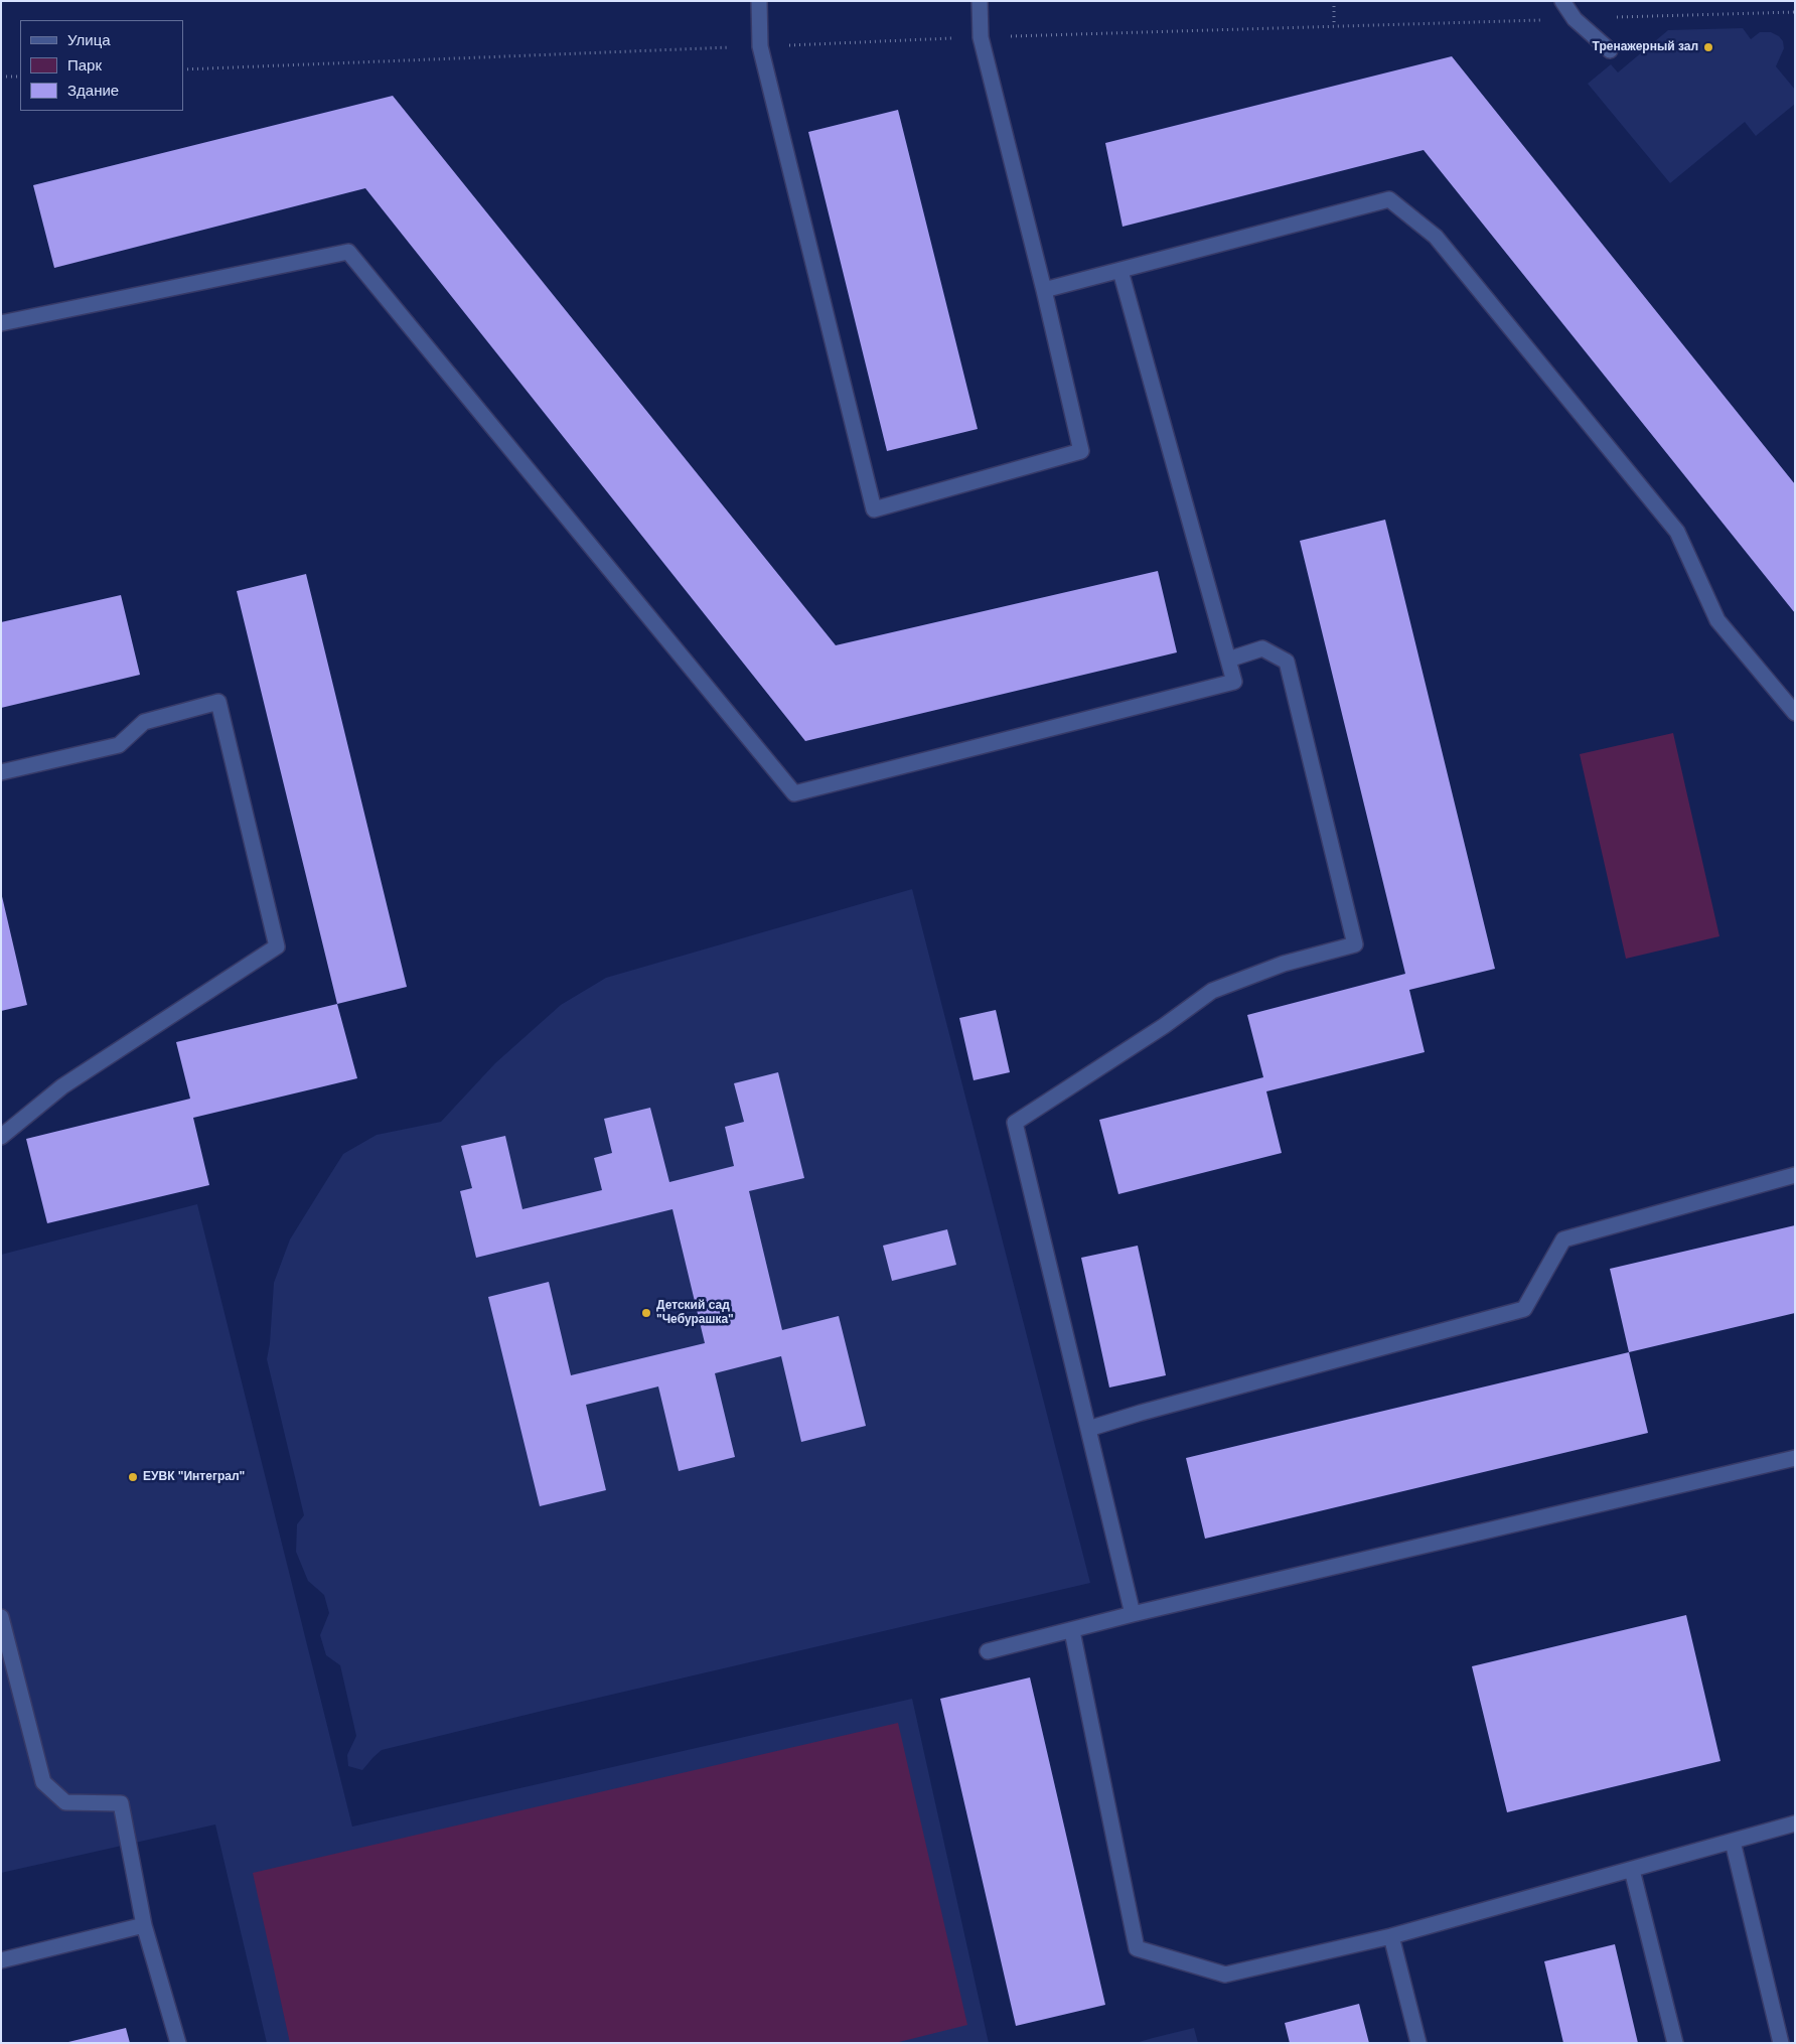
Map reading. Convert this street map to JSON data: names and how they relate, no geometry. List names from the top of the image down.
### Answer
{
  "places": ["Тренажерный зал", "Детский сад \"Чебурашка\"", "ЕУВК \"Интеграл\""],
  "legend": ["Улица", "Парк", "Здание"]
}
